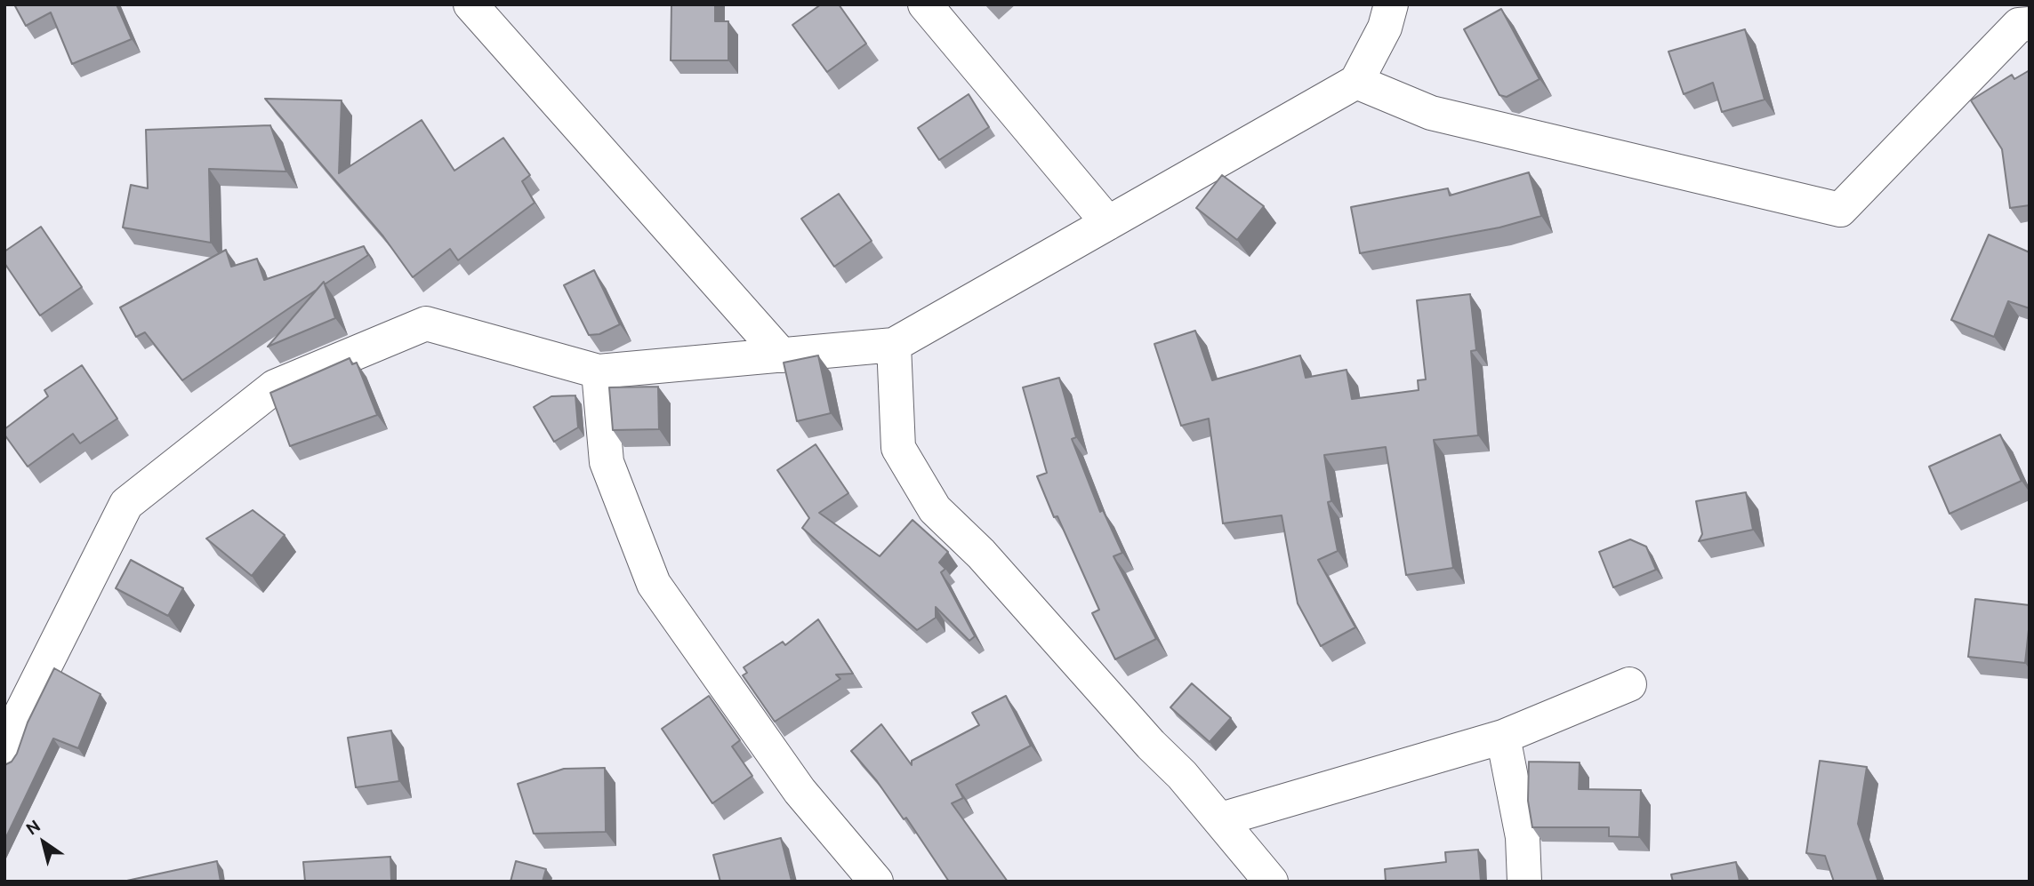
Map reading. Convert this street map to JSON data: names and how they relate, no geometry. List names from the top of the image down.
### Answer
{
  "north": "top left"
}
